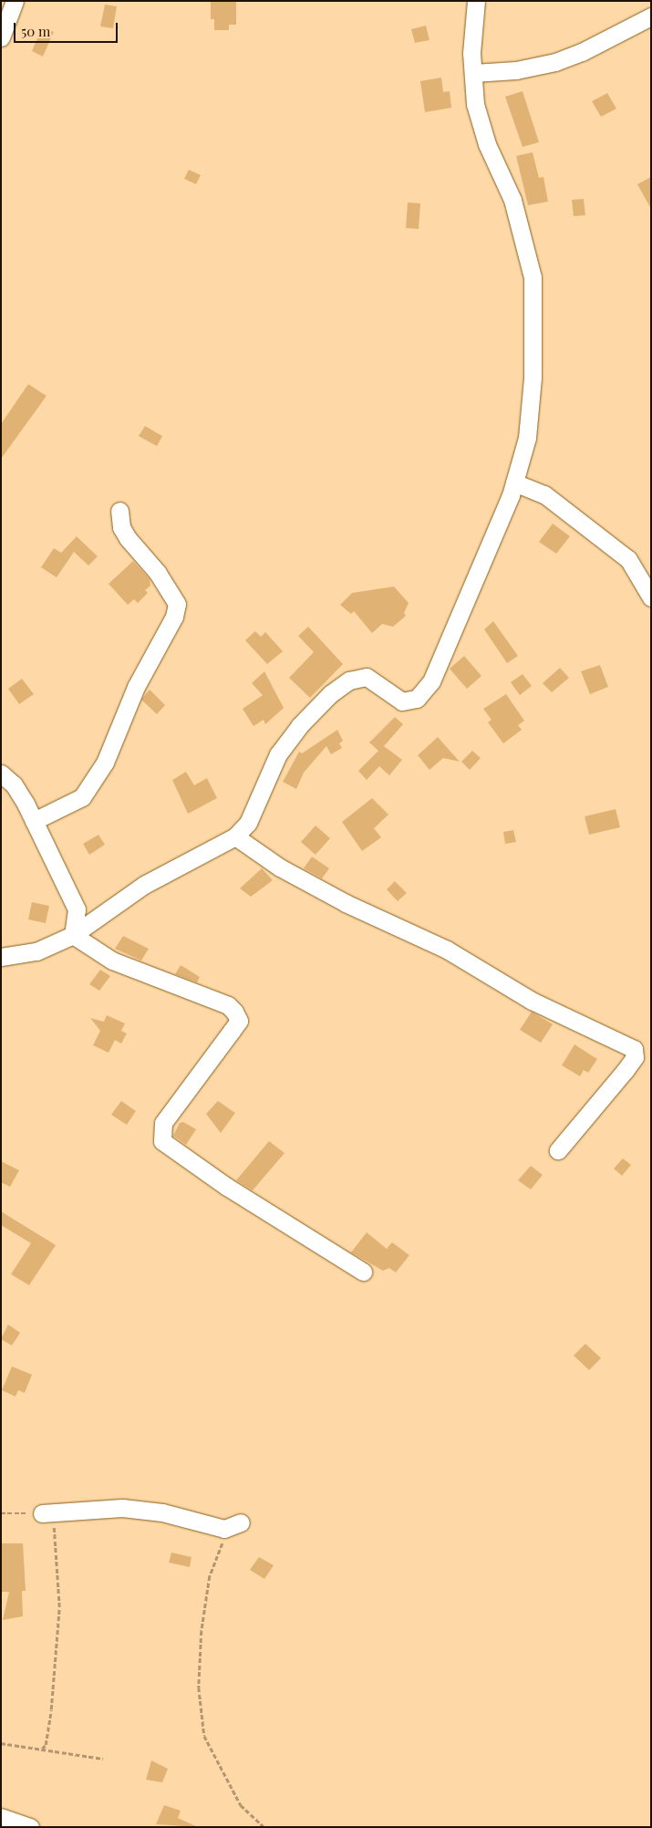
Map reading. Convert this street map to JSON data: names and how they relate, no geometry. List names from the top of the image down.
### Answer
{
  "scale_bar": "50 m"
}
